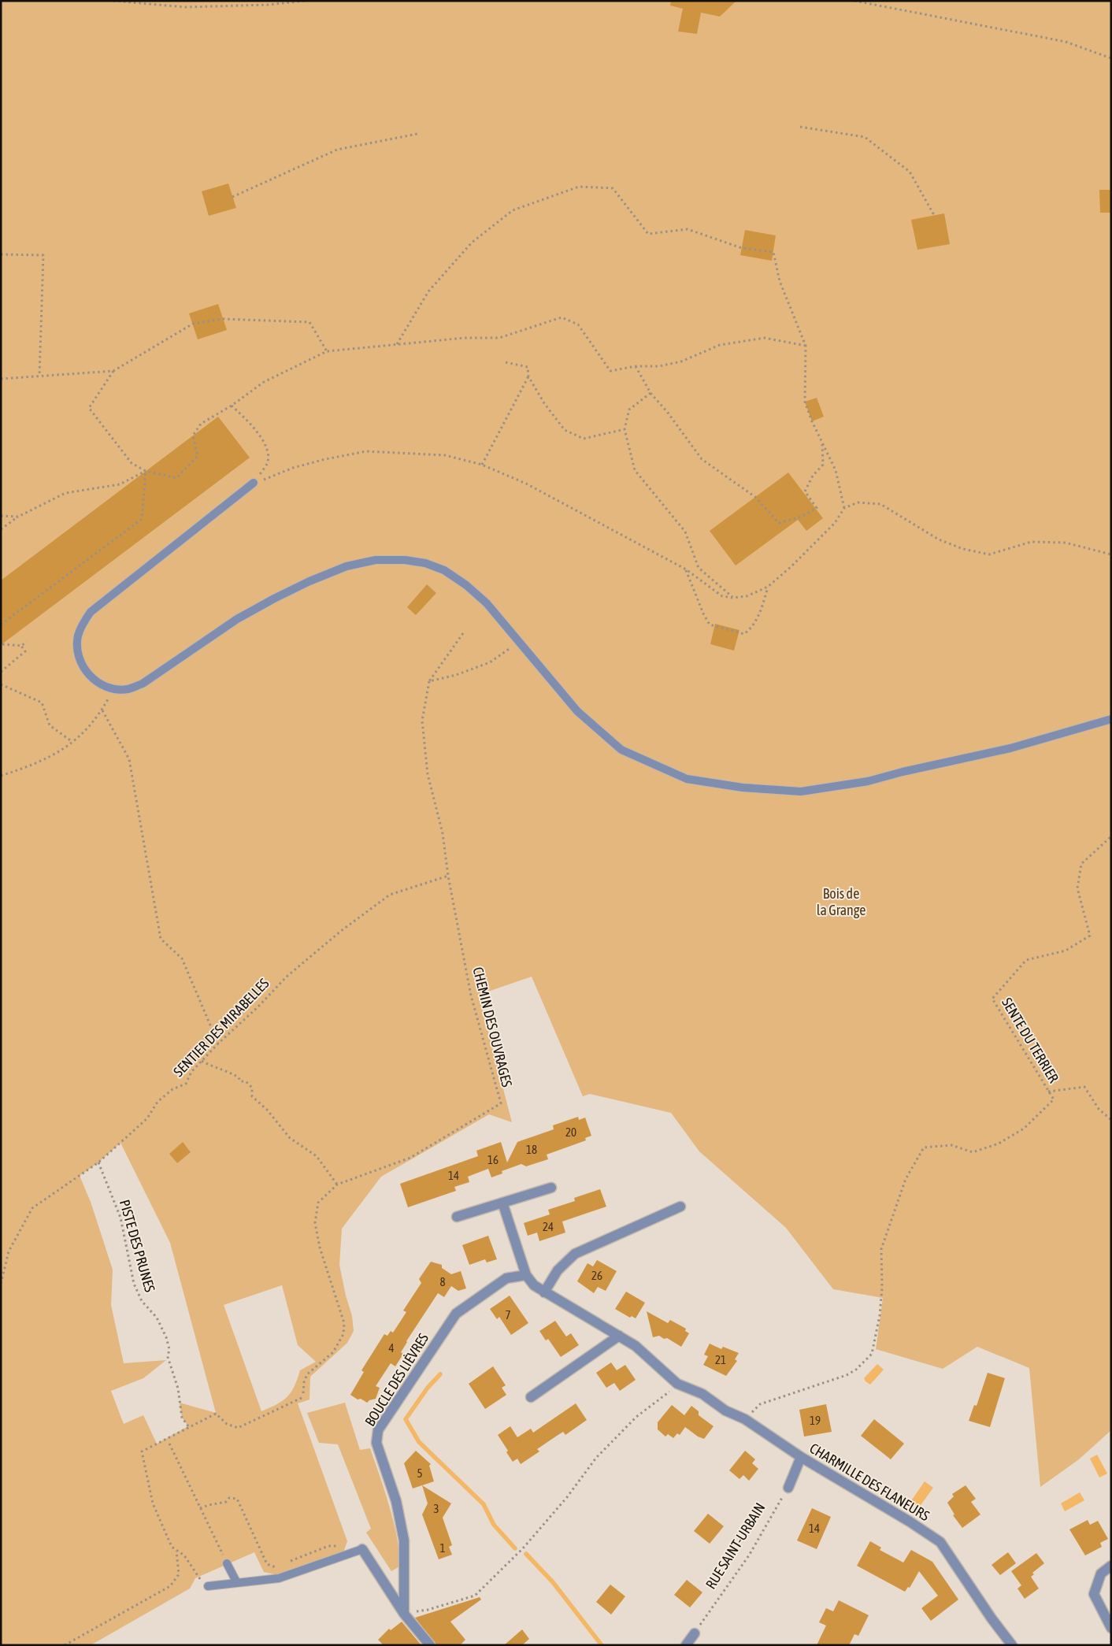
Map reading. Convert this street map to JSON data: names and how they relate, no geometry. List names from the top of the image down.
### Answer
{
  "streets": {
    "street": ["BOUCLE DES LIÈVRES", "CHARMILLE DES FLANEURS"],
    "path": [
      "CHEMIN DES OUVRAGES",
      "SENTIER DES MIRABELLES",
      "SENTE DU TERRIER",
      "PISTE DES PRUNES",
      "RUE SAINT-URBAIN"
    ]
  },
  "crossings": [
    ["CHEMIN DES OUVRAGES", "SENTIER DES MIRABELLES"],
    ["SENTIER DES MIRABELLES", "PISTE DES PRUNES"],
    ["SENTE DU TERRIER", "CHARMILLE DES FLANEURS"]
  ],
  "parks": ["Bois de la Grange"],
  "house_numbers": [
    "20",
    "18",
    "16",
    "14",
    "24",
    "26",
    "8",
    "7",
    "4",
    "21",
    "19",
    "5",
    "3",
    "14",
    "1"
  ]
}
